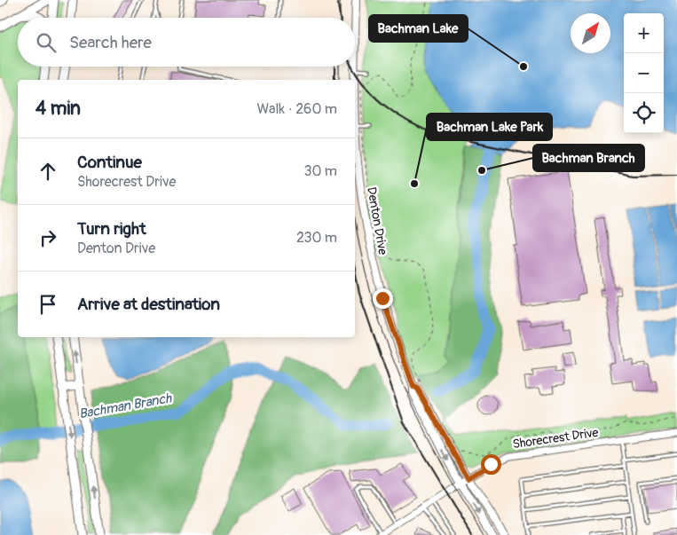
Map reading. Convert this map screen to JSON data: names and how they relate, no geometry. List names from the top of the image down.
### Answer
{
  "streets": {
    "main road": ["Denton Drive"],
    "street": ["Shorecrest Drive"]
  },
  "crossings": [
    ["Denton Drive", "Shorecrest Drive"]
  ],
  "water": ["Bachman Branch"],
  "places": ["Bachman Lake", "Bachman Branch", "Bachman Lake Park"],
  "north": "top right",
  "page": {
    "map_buttons": ["+", "−"],
    "search": "Search here",
    "heading": ["4 min", "Walk · 260 m"],
    "list": [
      ["Continue", "Shorecrest Drive", "30 m"],
      ["Turn right", "Denton Drive", "230 m"],
      "Arrive at destination"
    ]
  }
}
